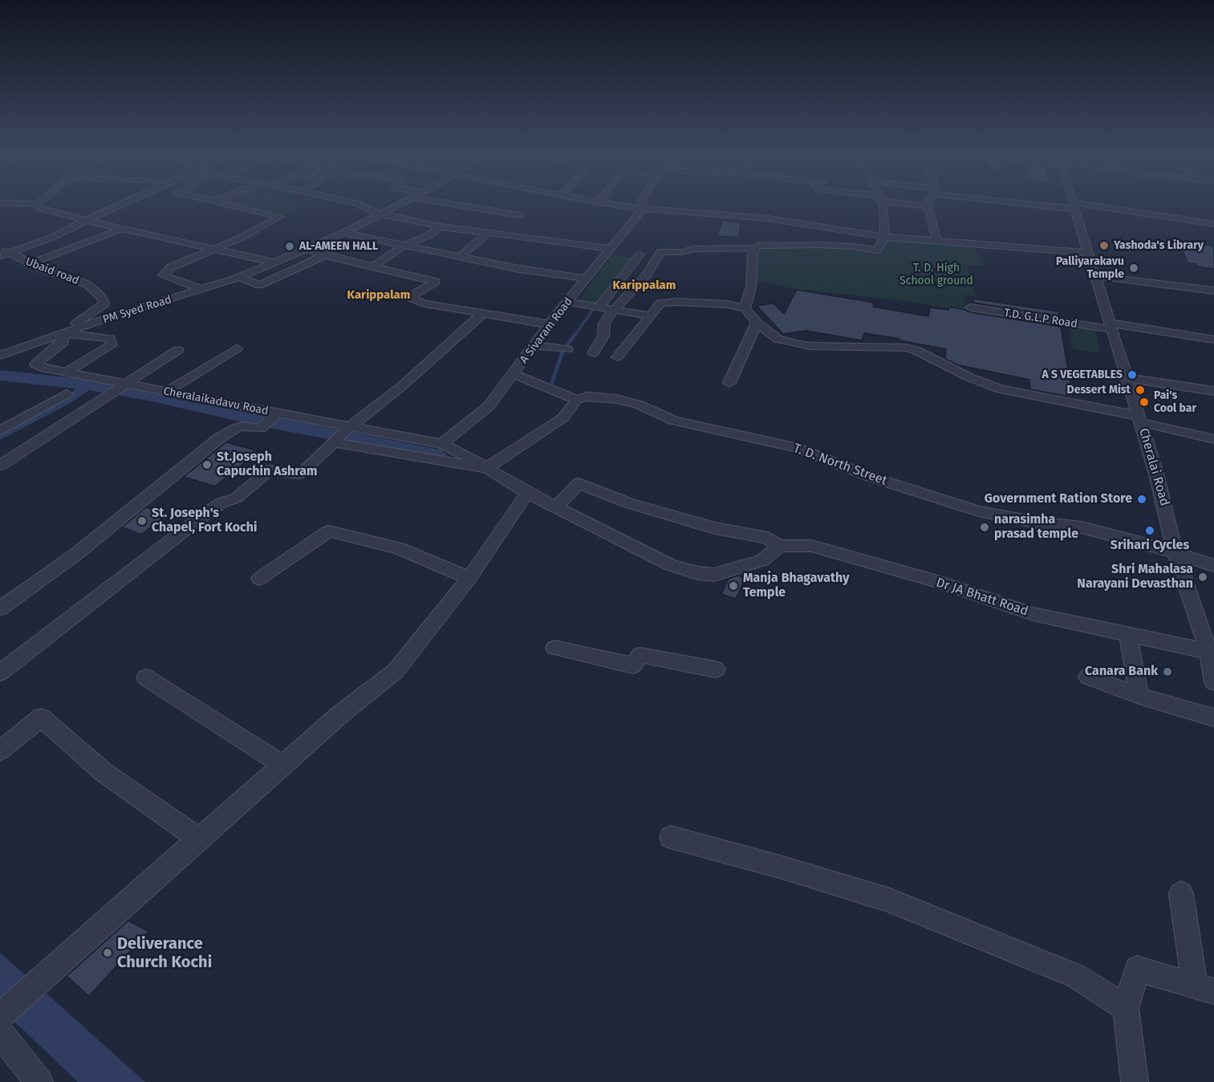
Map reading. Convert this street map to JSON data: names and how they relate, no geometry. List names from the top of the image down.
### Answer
{
  "streets": {
    "street": [
      "Ubaid road",
      "PM Syed Road",
      "T.D. G.L.P Road",
      "A Sivaram Road",
      "Cheralaikadavu Road",
      "T. D. North Street",
      "Cheralai Road",
      "Dr JA Bhatt Road"
    ]
  },
  "crossings": [
    ["Ubaid road", "PM Syed Road"],
    ["Ubaid road", "Cheralaikadavu Road"],
    ["PM Syed Road", "Cheralaikadavu Road"],
    ["T.D. G.L.P Road", "Cheralai Road"],
    ["A Sivaram Road", "Cheralaikadavu Road"],
    ["Cheralaikadavu Road", "Dr JA Bhatt Road"],
    ["T. D. North Street", "Cheralai Road"],
    ["Cheralai Road", "Dr JA Bhatt Road"]
  ],
  "districts": ["Karippalam", "Karippalam"],
  "parks": ["T. D. High School ground"],
  "places": [
    "Yashoda's Library",
    "AL-AMEEN HALL",
    "Palliyarakavu Temple",
    "A S VEGETABLES",
    "Dessert Mist",
    "Pai's Cool bar",
    "St.Joseph Capuchin Ashram",
    "Government Ration Store",
    "St. Joseph's Chapel, Fort Kochi",
    "narasimha prasad temple",
    "Srihari Cycles",
    "Shri Mahalasa Narayani Devasthan",
    "Manja Bhagavathy Temple",
    "Canara Bank",
    "Deliverance Church Kochi"
  ]
}
